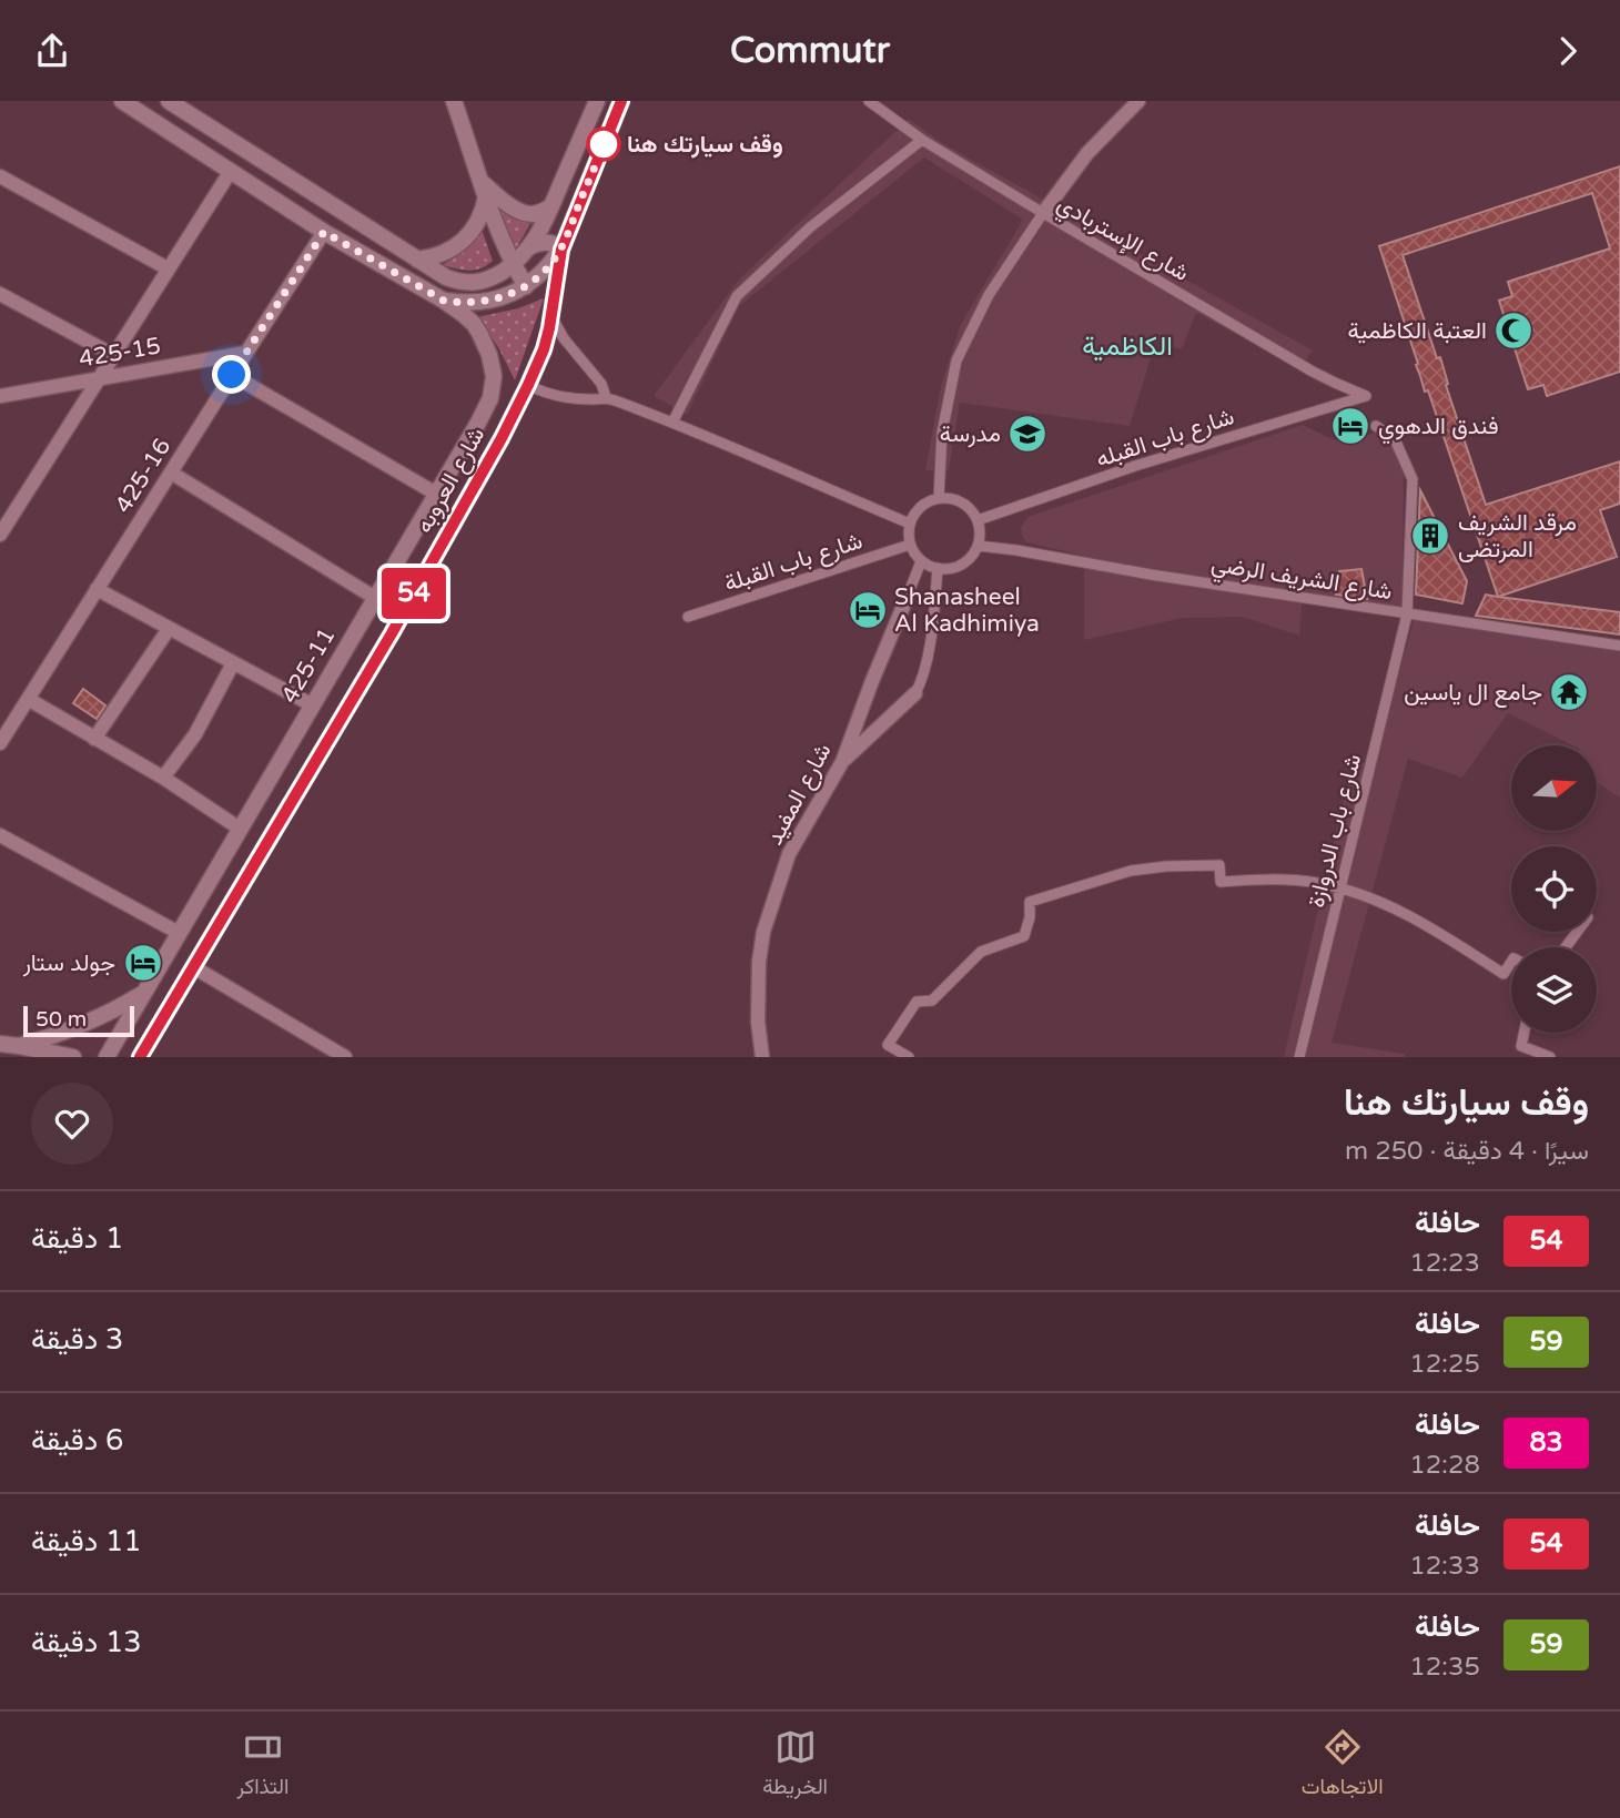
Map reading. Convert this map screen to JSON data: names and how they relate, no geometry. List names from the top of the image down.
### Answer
{
  "streets": {
    "street": [
      "شارع الإستربادي",
      "425-15",
      "شارع باب القبله",
      "425-16",
      "شارع العروبه",
      "شارع باب القبلة",
      "شارع الشريف الرضي",
      "425-11",
      "شارع المفيد",
      "شارع باب الدروازة"
    ]
  },
  "crossings": [
    ["شارع الإستربادي", "شارع باب القبله"],
    ["425-15", "425-16"],
    ["شارع باب القبله", "شارع باب القبلة"],
    ["شارع باب القبله", "شارع الشريف الرضي"],
    ["شارع باب القبله", "شارع المفيد"],
    ["425-16", "425-11"],
    ["شارع العروبه", "425-11"],
    ["شارع باب القبلة", "شارع الشريف الرضي"],
    ["شارع باب القبلة", "شارع المفيد"],
    ["شارع الشريف الرضي", "شارع المفيد"],
    ["شارع الشريف الرضي", "شارع باب الدروازة"]
  ],
  "districts": ["الكاظمية"],
  "places": {
    "other": ["وقف سيارتك هنا"],
    "mosque": ["العتبة الكاظمية"],
    "hotel": ["فندق الدهوي", "Shanasheel Al Kadhimiya", "جولد ستار"],
    "school or university": ["مدرسة"],
    "building": ["مرقد الشريف المرتضى"],
    "temple": ["جامع ال ياسين"]
  },
  "lines": ["bus line 54"],
  "scale_bar": "50 m",
  "north": "right",
  "page": {
    "header": "Commutr",
    "on_map": "54",
    "scale": "50 m",
    "heading": ["وقف سيارتك هنا", "سيرًا · 4 دقيقة · 250 m"],
    "list": [
      {
        "mark": "54",
        "name": "حافلة",
        "note": "12:23",
        "value": "1 دقيقة"
      },
      {
        "mark": "59",
        "name": "حافلة",
        "note": "12:25",
        "value": "3 دقيقة"
      },
      {
        "mark": "83",
        "name": "حافلة",
        "note": "12:28",
        "value": "6 دقيقة"
      },
      {
        "mark": "54",
        "name": "حافلة",
        "note": "12:33",
        "value": "11 دقيقة"
      },
      {
        "mark": "59",
        "name": "حافلة",
        "note": "12:35",
        "value": "13 دقيقة"
      }
    ],
    "tabs": ["الاتجاهات", "الخريطة", "التذاكر"]
  }
}
